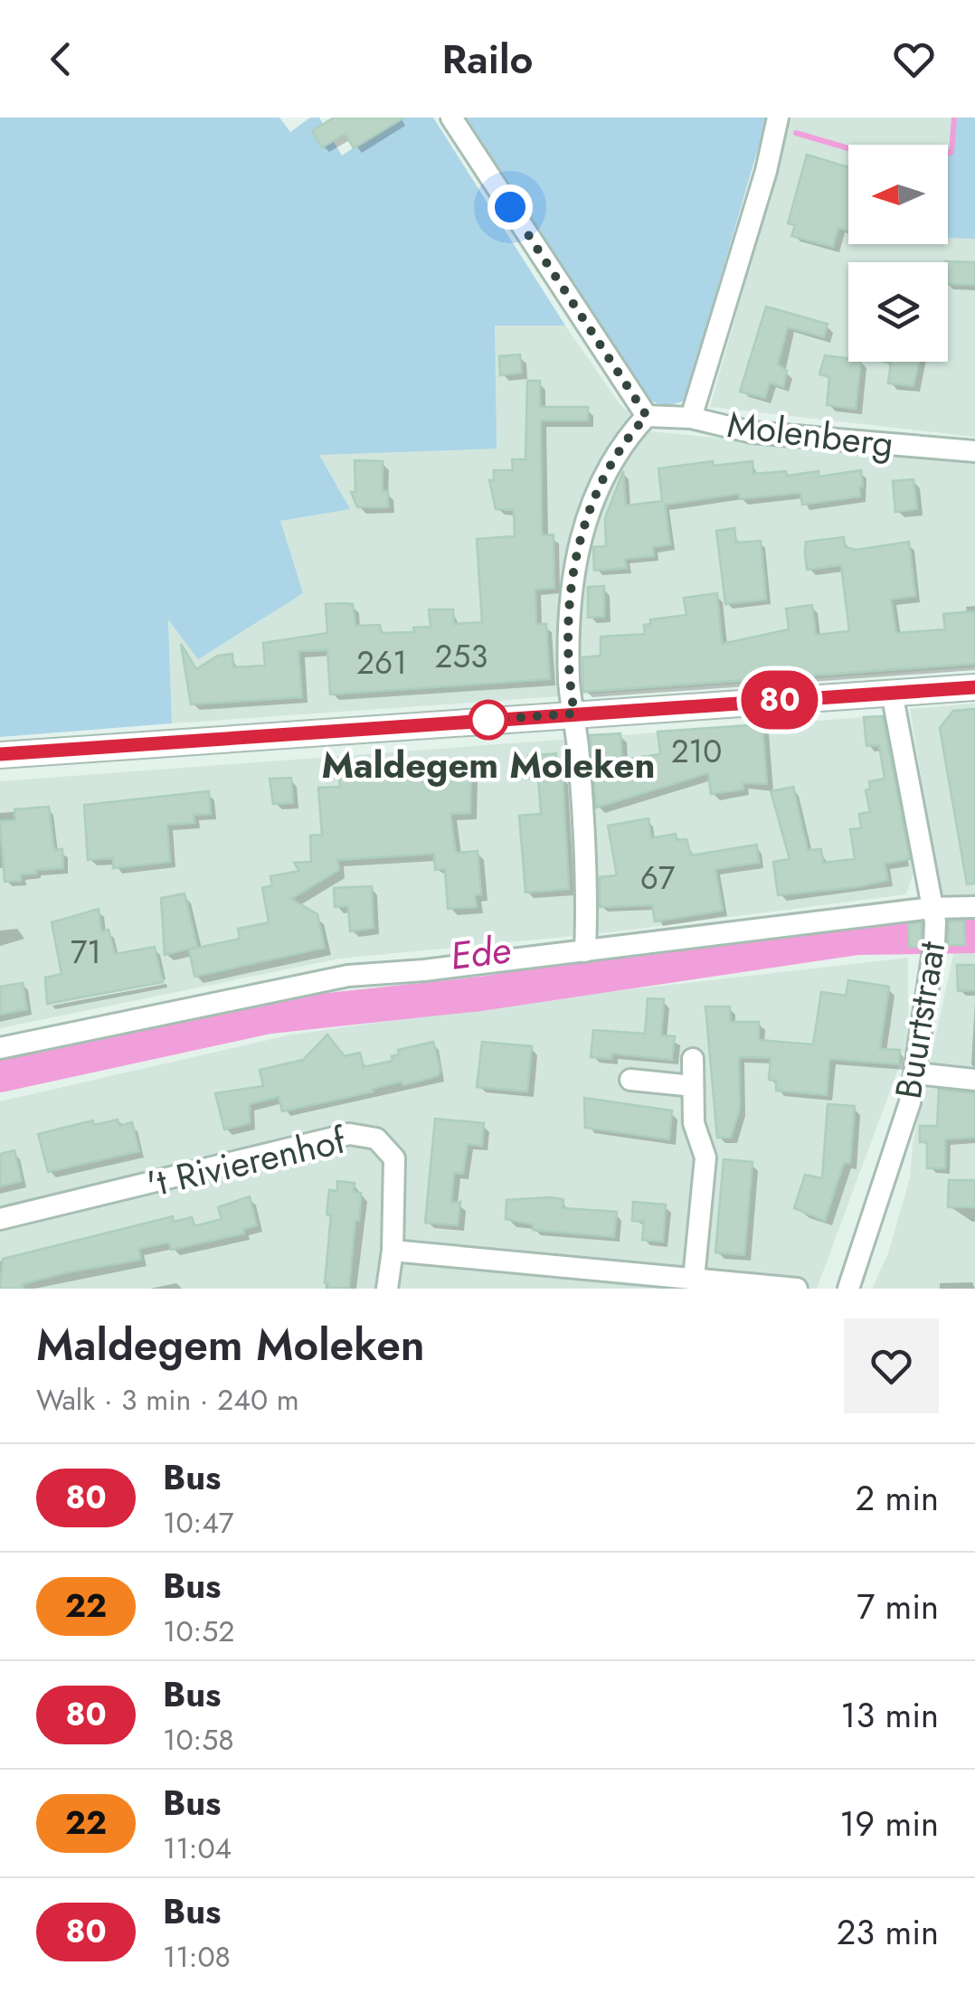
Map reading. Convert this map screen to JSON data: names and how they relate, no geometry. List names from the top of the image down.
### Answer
{
  "streets": {
    "street": ["Molenberg", "Buurtstraat", "'t Rivierenhof"]
  },
  "water": ["Ede"],
  "places": ["Maldegem Moleken"],
  "lines": ["bus line 80"],
  "house_numbers": [
    "253",
    "261",
    "210",
    "67",
    "71"
  ],
  "north": "left",
  "page": {
    "header": "Railo",
    "on_map": "80",
    "heading": ["Maldegem Moleken", "Walk · 3 min · 240 m"],
    "list": [
      {
        "mark": "80",
        "name": "Bus",
        "note": "10:47",
        "value": "2 min"
      },
      {
        "mark": "22",
        "name": "Bus",
        "note": "10:52",
        "value": "7 min"
      },
      {
        "mark": "80",
        "name": "Bus",
        "note": "10:58",
        "value": "13 min"
      },
      {
        "mark": "22",
        "name": "Bus",
        "note": "11:04",
        "value": "19 min"
      },
      {
        "mark": "80",
        "name": "Bus",
        "note": "11:08",
        "value": "23 min"
      }
    ]
  }
}
